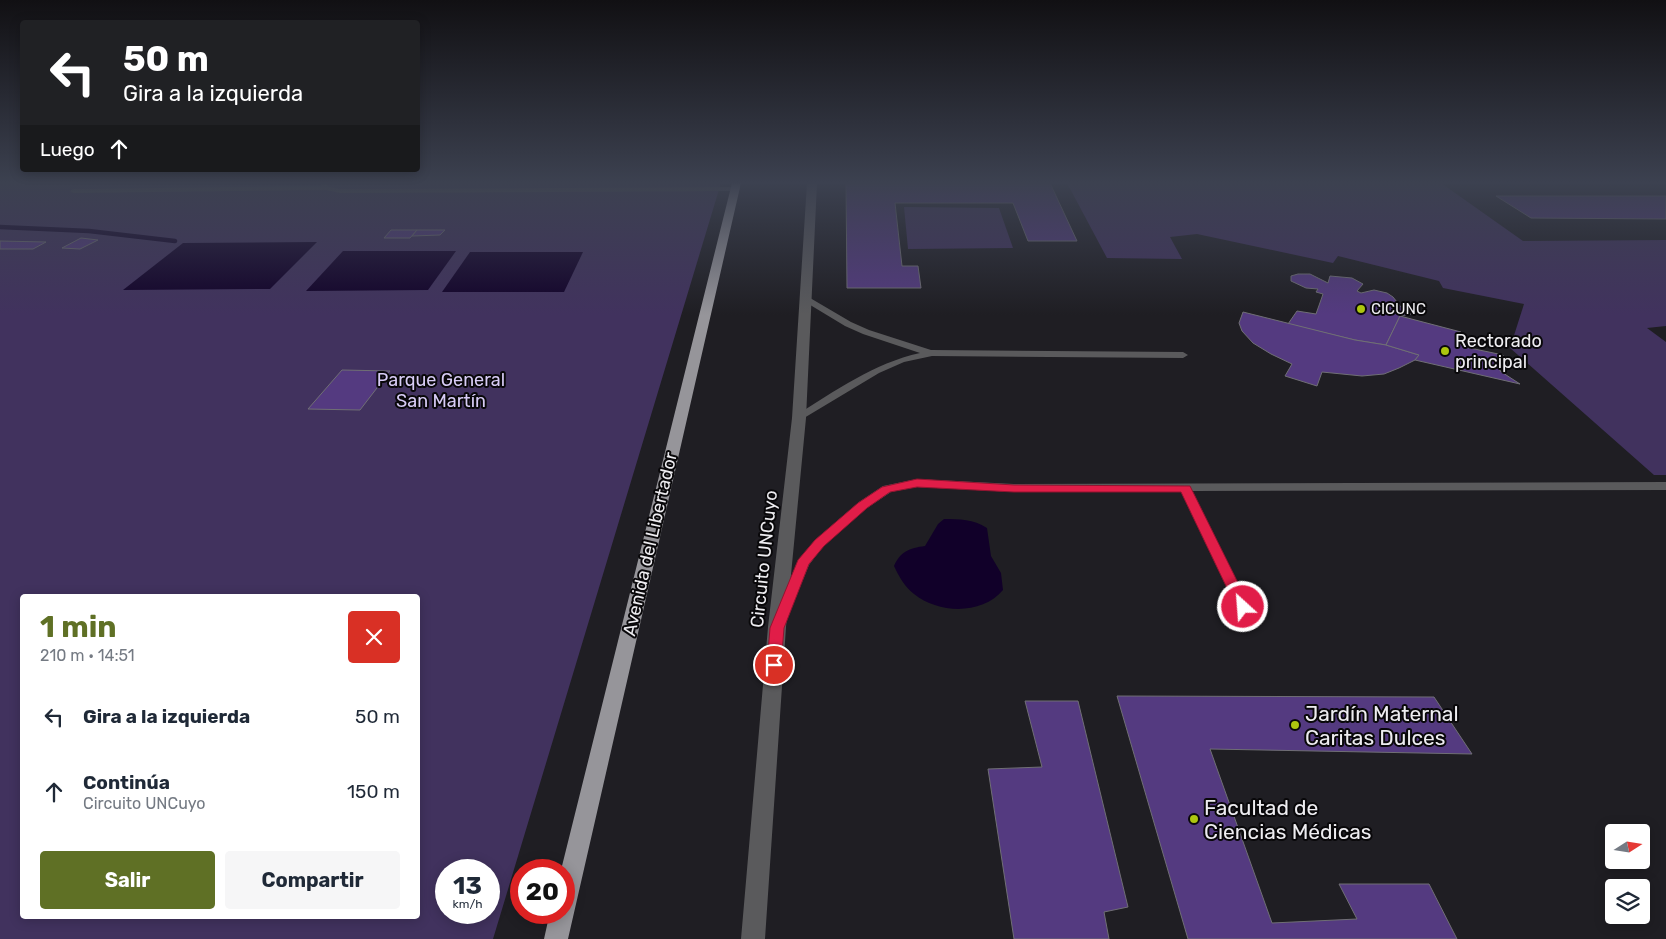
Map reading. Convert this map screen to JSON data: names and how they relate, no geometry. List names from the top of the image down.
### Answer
{
  "streets": {
    "main road": ["Avenida del Libertador"],
    "street": ["Circuito UNCuyo"]
  },
  "parks": ["Parque General San Martín"],
  "places": [
    "CICUNC",
    "Rectorado principal",
    "Jardín Maternal Caritas Dulces",
    "Facultad de Ciencias Médicas"
  ],
  "north": "right",
  "page": {
    "turn": ["50 m", "Gira a la izquierda"],
    "then": "Luego",
    "heading": ["1 min", "210 m · 14:51"],
    "list": [
      {
        "name": "Gira a la izquierda",
        "value": "50 m"
      },
      {
        "name": "Continúa",
        "note": "Circuito UNCuyo",
        "value": "150 m"
      }
    ],
    "buttons": ["Salir", "Compartir"],
    "speed": "13 km/h",
    "limit": "20"
  }
}
